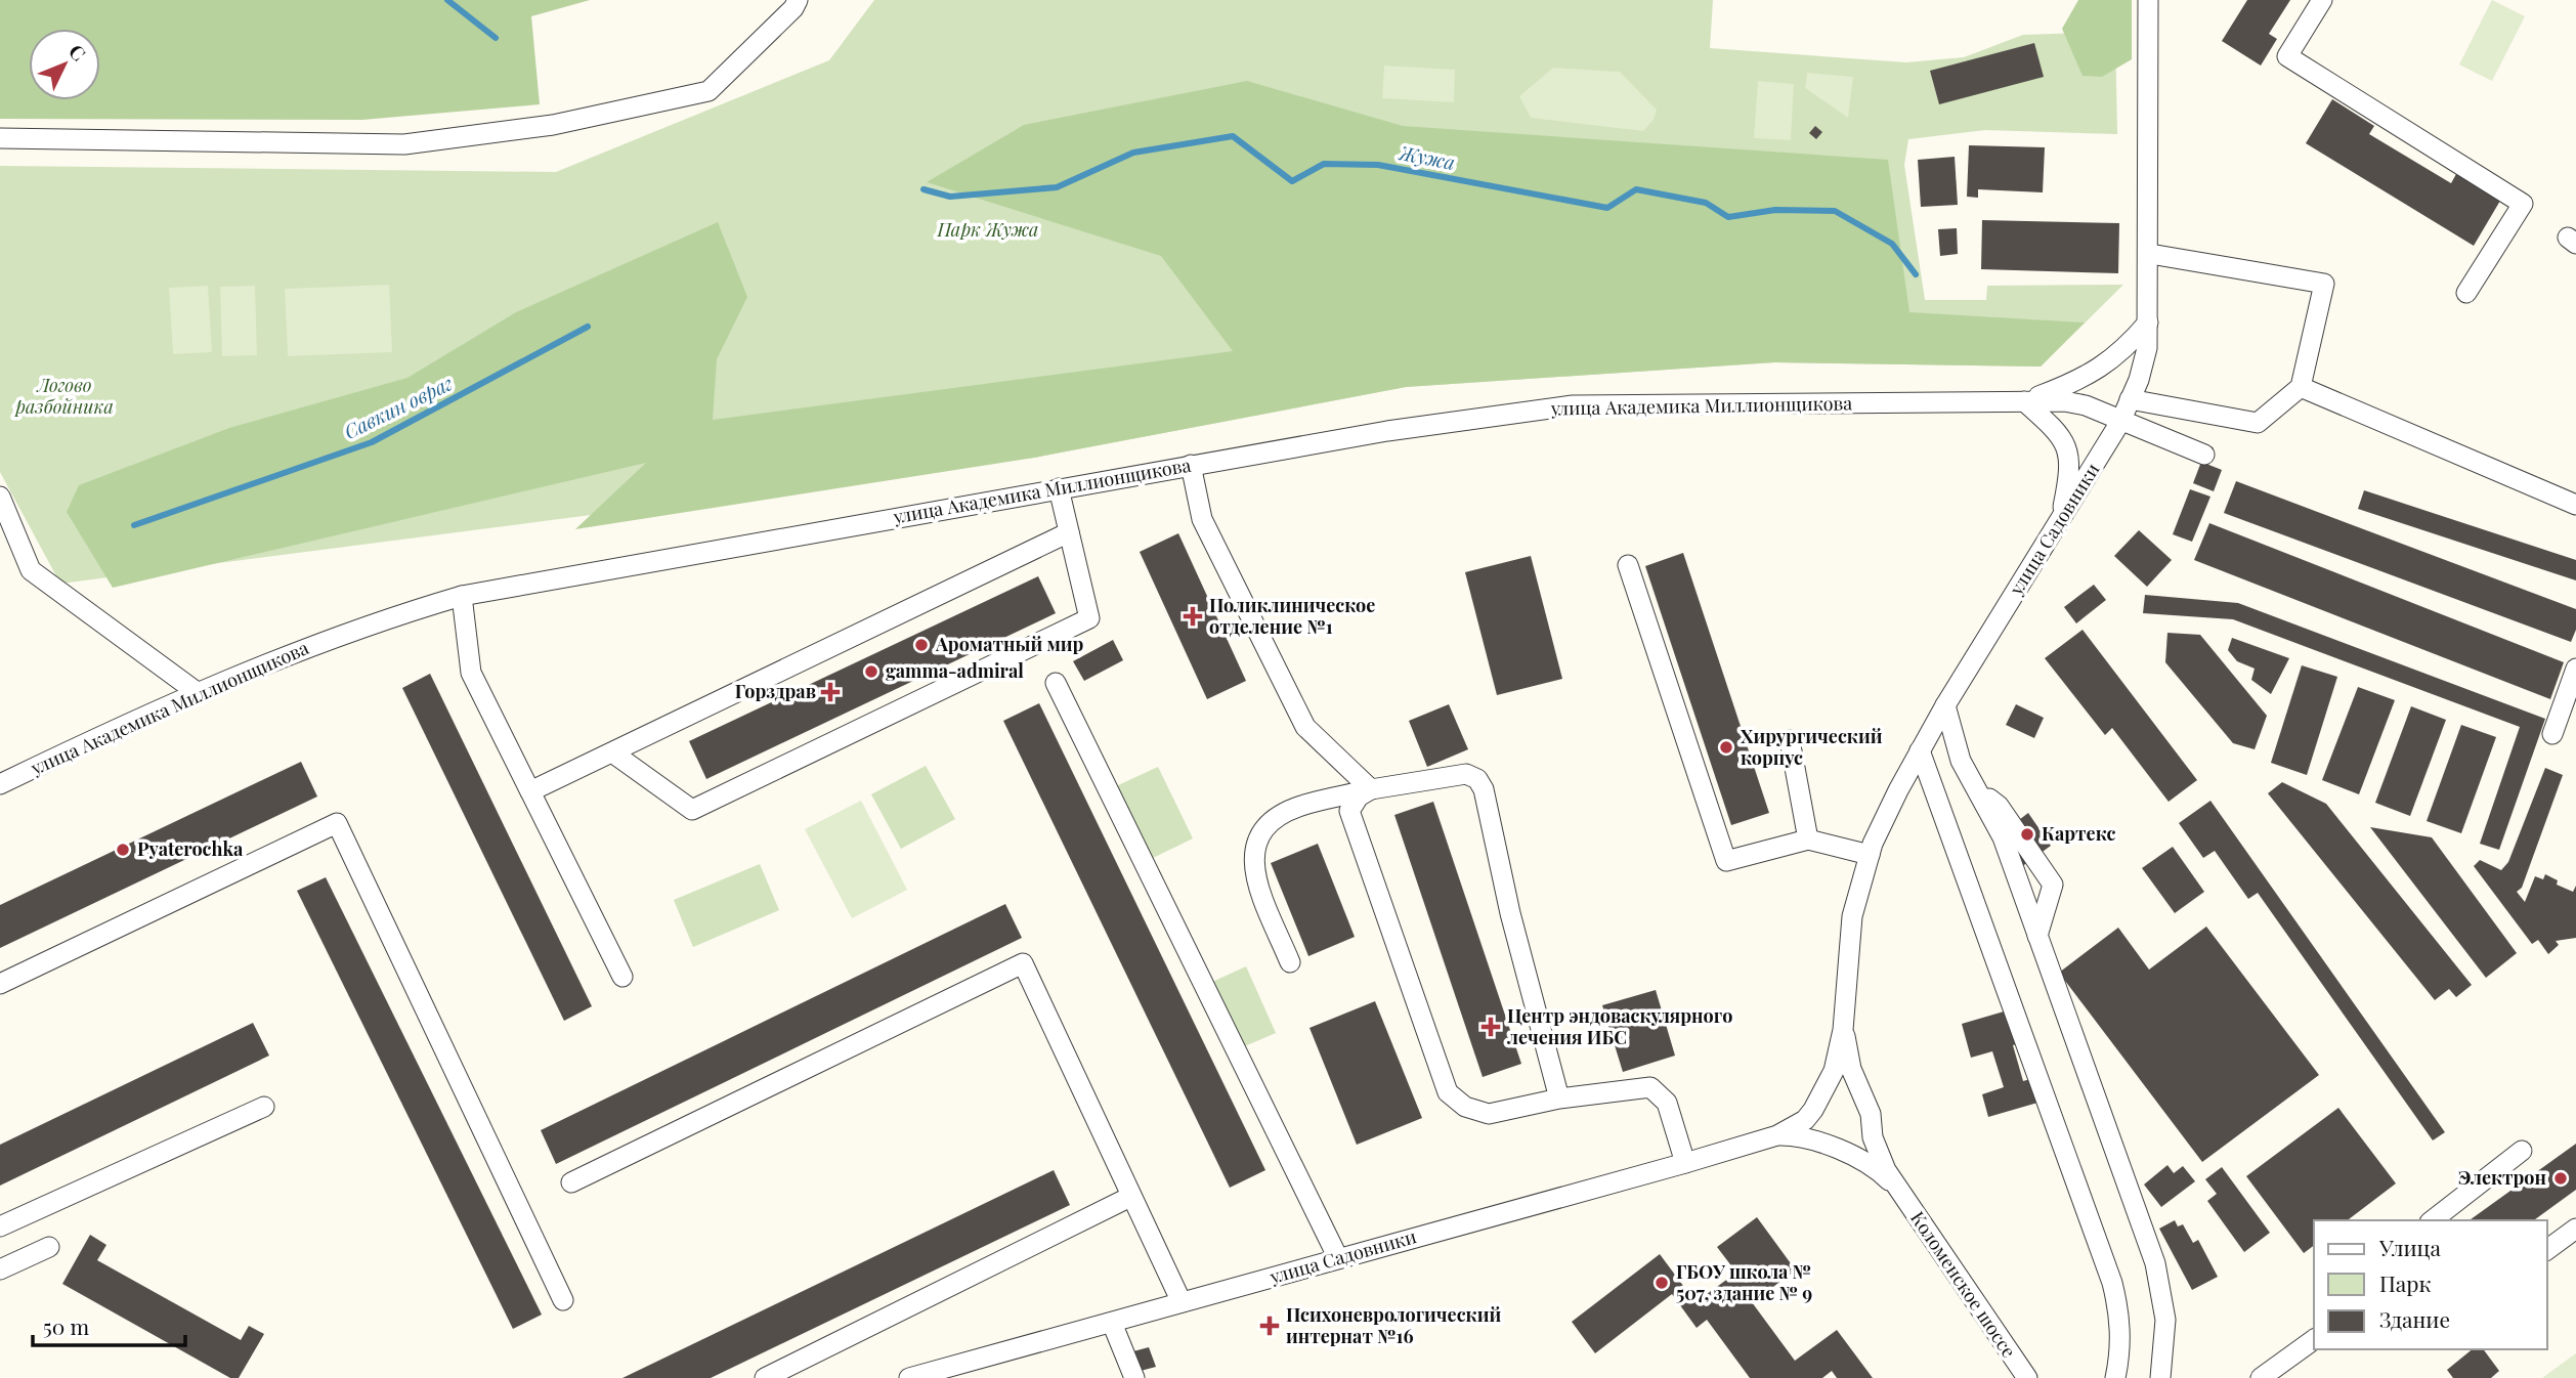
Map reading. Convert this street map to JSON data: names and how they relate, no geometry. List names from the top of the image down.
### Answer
{
  "streets": {
    "street": ["улица Академика Миллионщикова", "улица Садовники", "Коломенское шоссе"]
  },
  "crossings": [
    ["улица Академика Миллионщикова", "улица Садовники"],
    ["улица Садовники", "Коломенское шоссе"]
  ],
  "water": ["Жужа", "Савкин овраг"],
  "parks": ["Парк Жужа", "Логово разбойника"],
  "places": {
    "health": [
      "Поликлиническое отделение №1",
      "Горздрав",
      "Центр эндоваскулярного лечения ИБС",
      "Психоневрологический интернат №16"
    ],
    "other": [
      "Ароматный мир",
      "gamma-admiral",
      "Хирургический корпус",
      "Картекс",
      "Pyaterochka",
      "Электрон",
      "ГБОУ школа № 507, здание № 9"
    ]
  },
  "legend": ["Улица", "Парк", "Здание"],
  "scale_bar": "50 m",
  "north": "top right"
}
